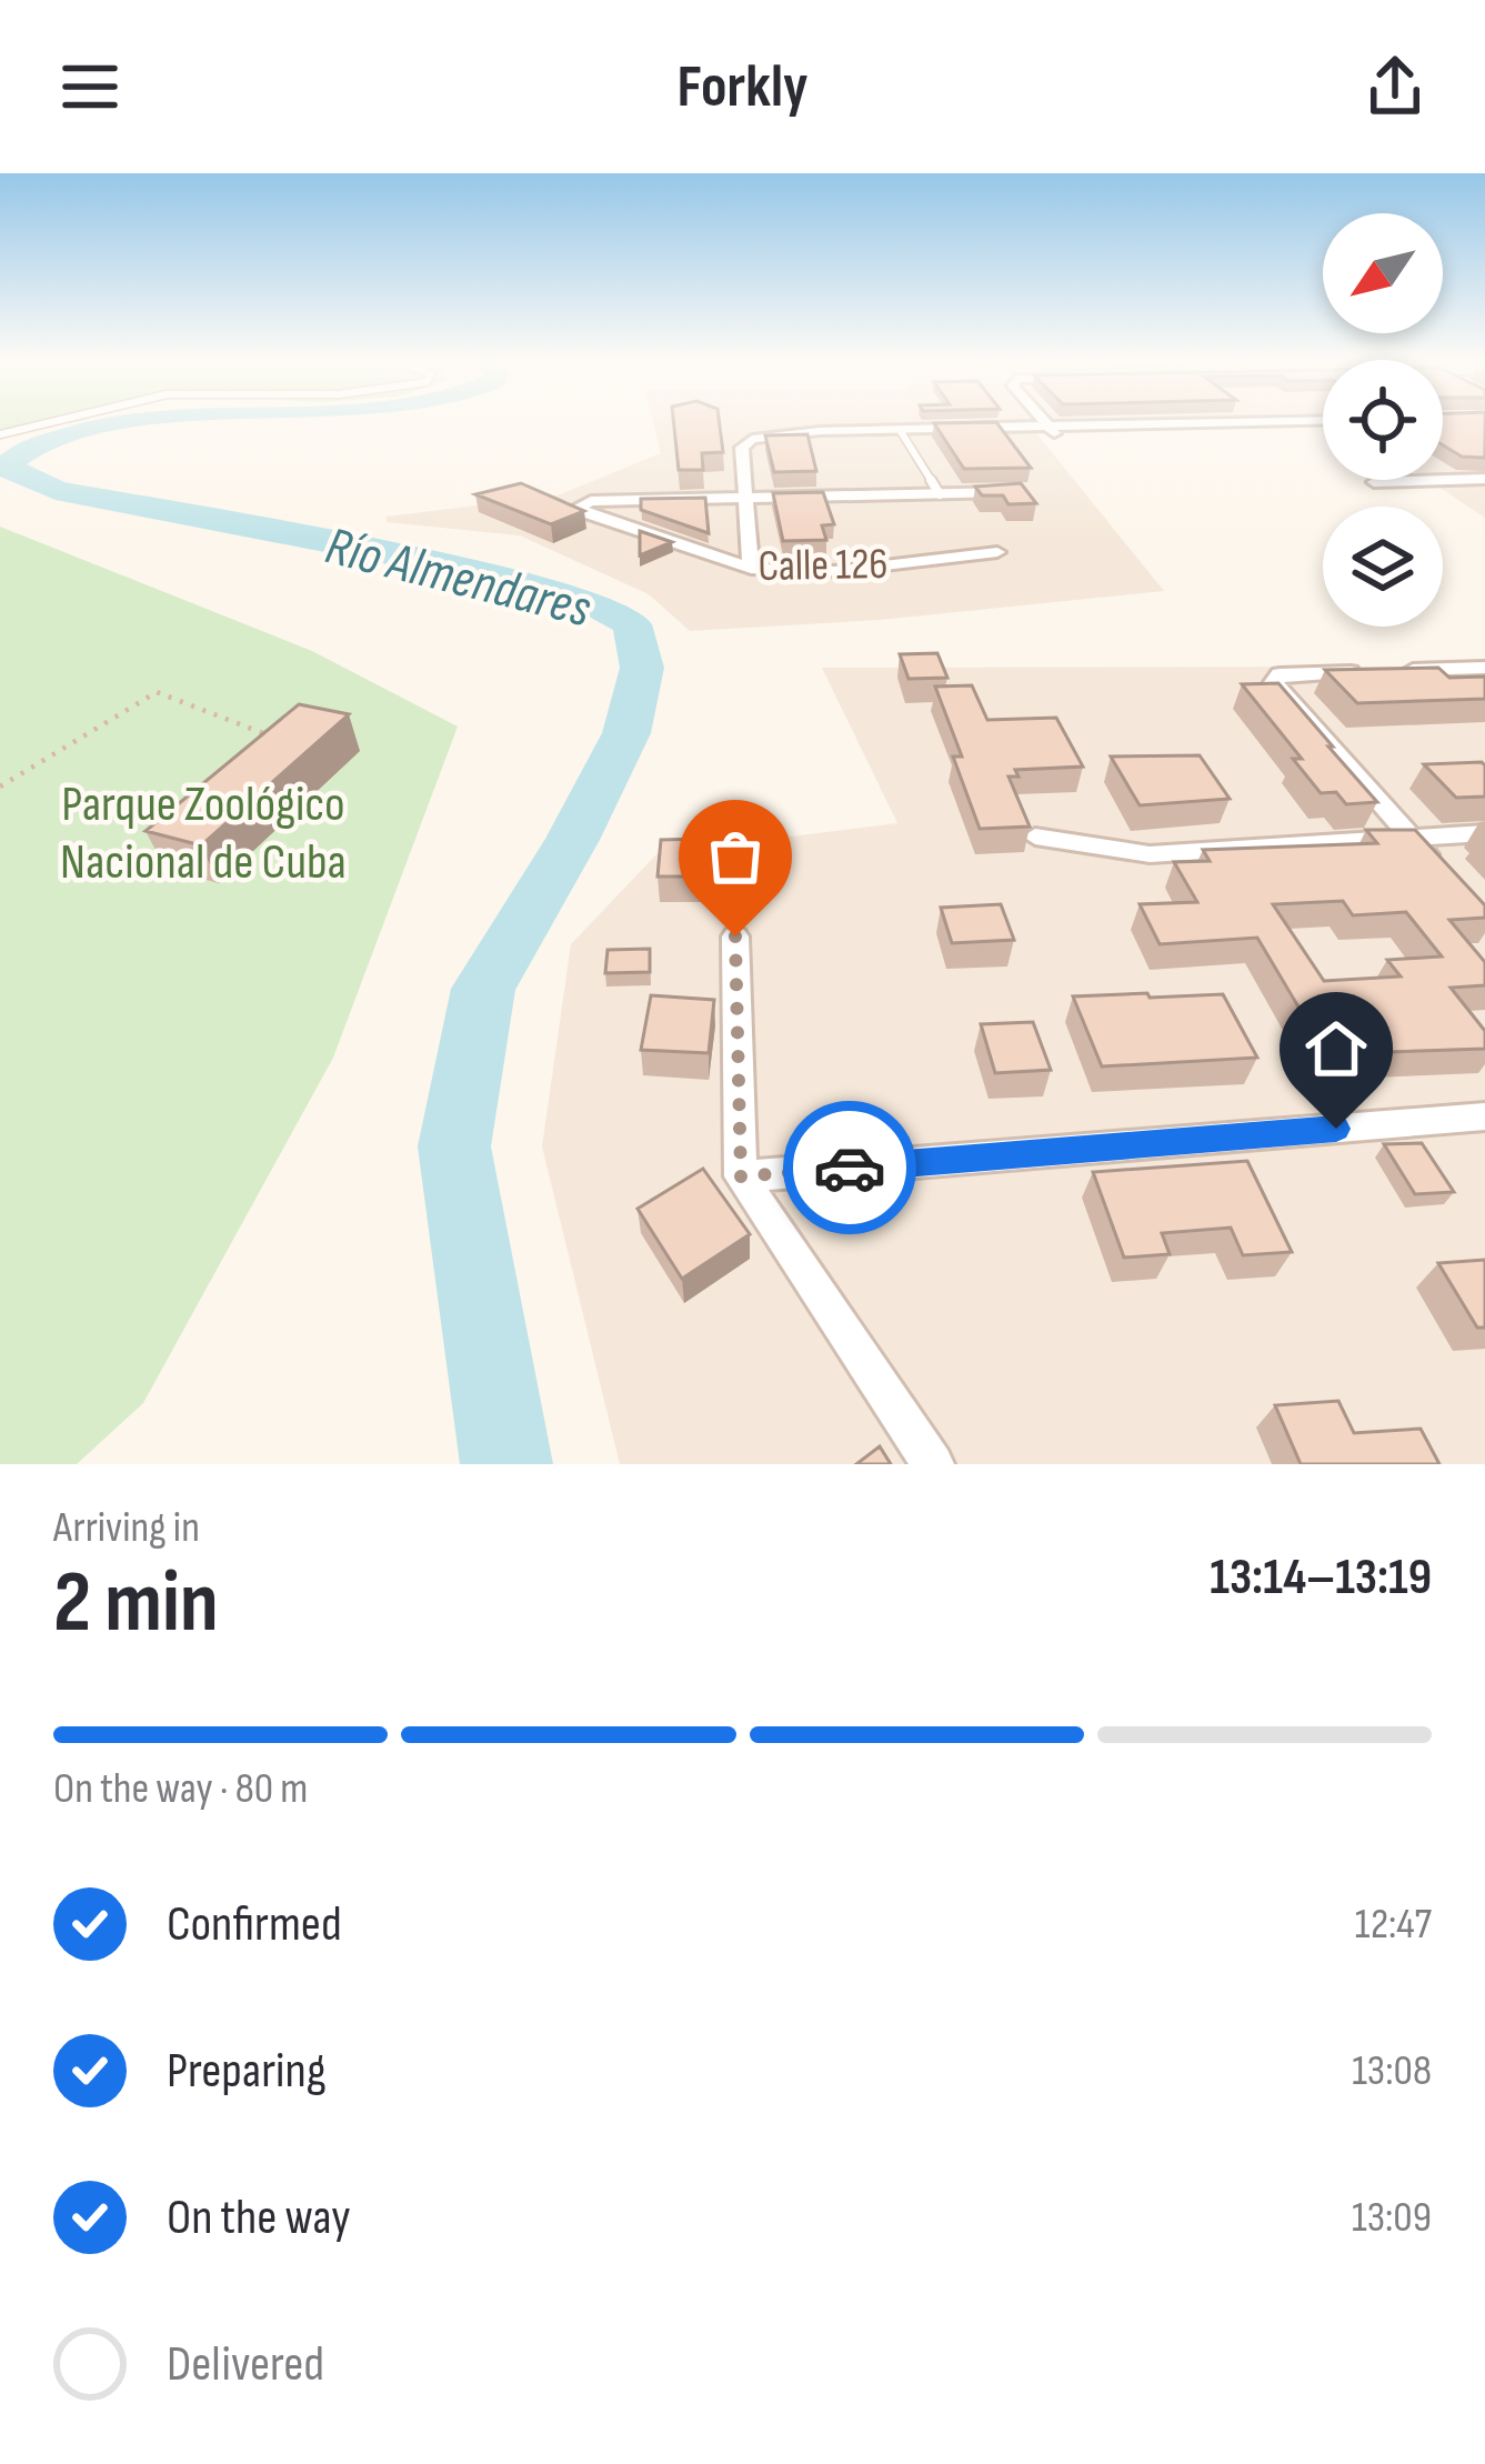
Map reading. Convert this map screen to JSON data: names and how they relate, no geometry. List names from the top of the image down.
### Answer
{
  "streets": {
    "street": ["Calle 126"]
  },
  "water": ["Río Almendares"],
  "parks": ["Parque Zoológico Nacional de Cuba"],
  "north": "bottom left",
  "page": {
    "header": "Forkly",
    "heading": ["2 min", "Arriving in", "13:14–13:19"],
    "bar": "On the way · 80 m",
    "list": [
      ["Confirmed", "12:47"],
      ["Preparing", "13:08"],
      ["On the way", "13:09"],
      "Delivered"
    ]
  }
}
